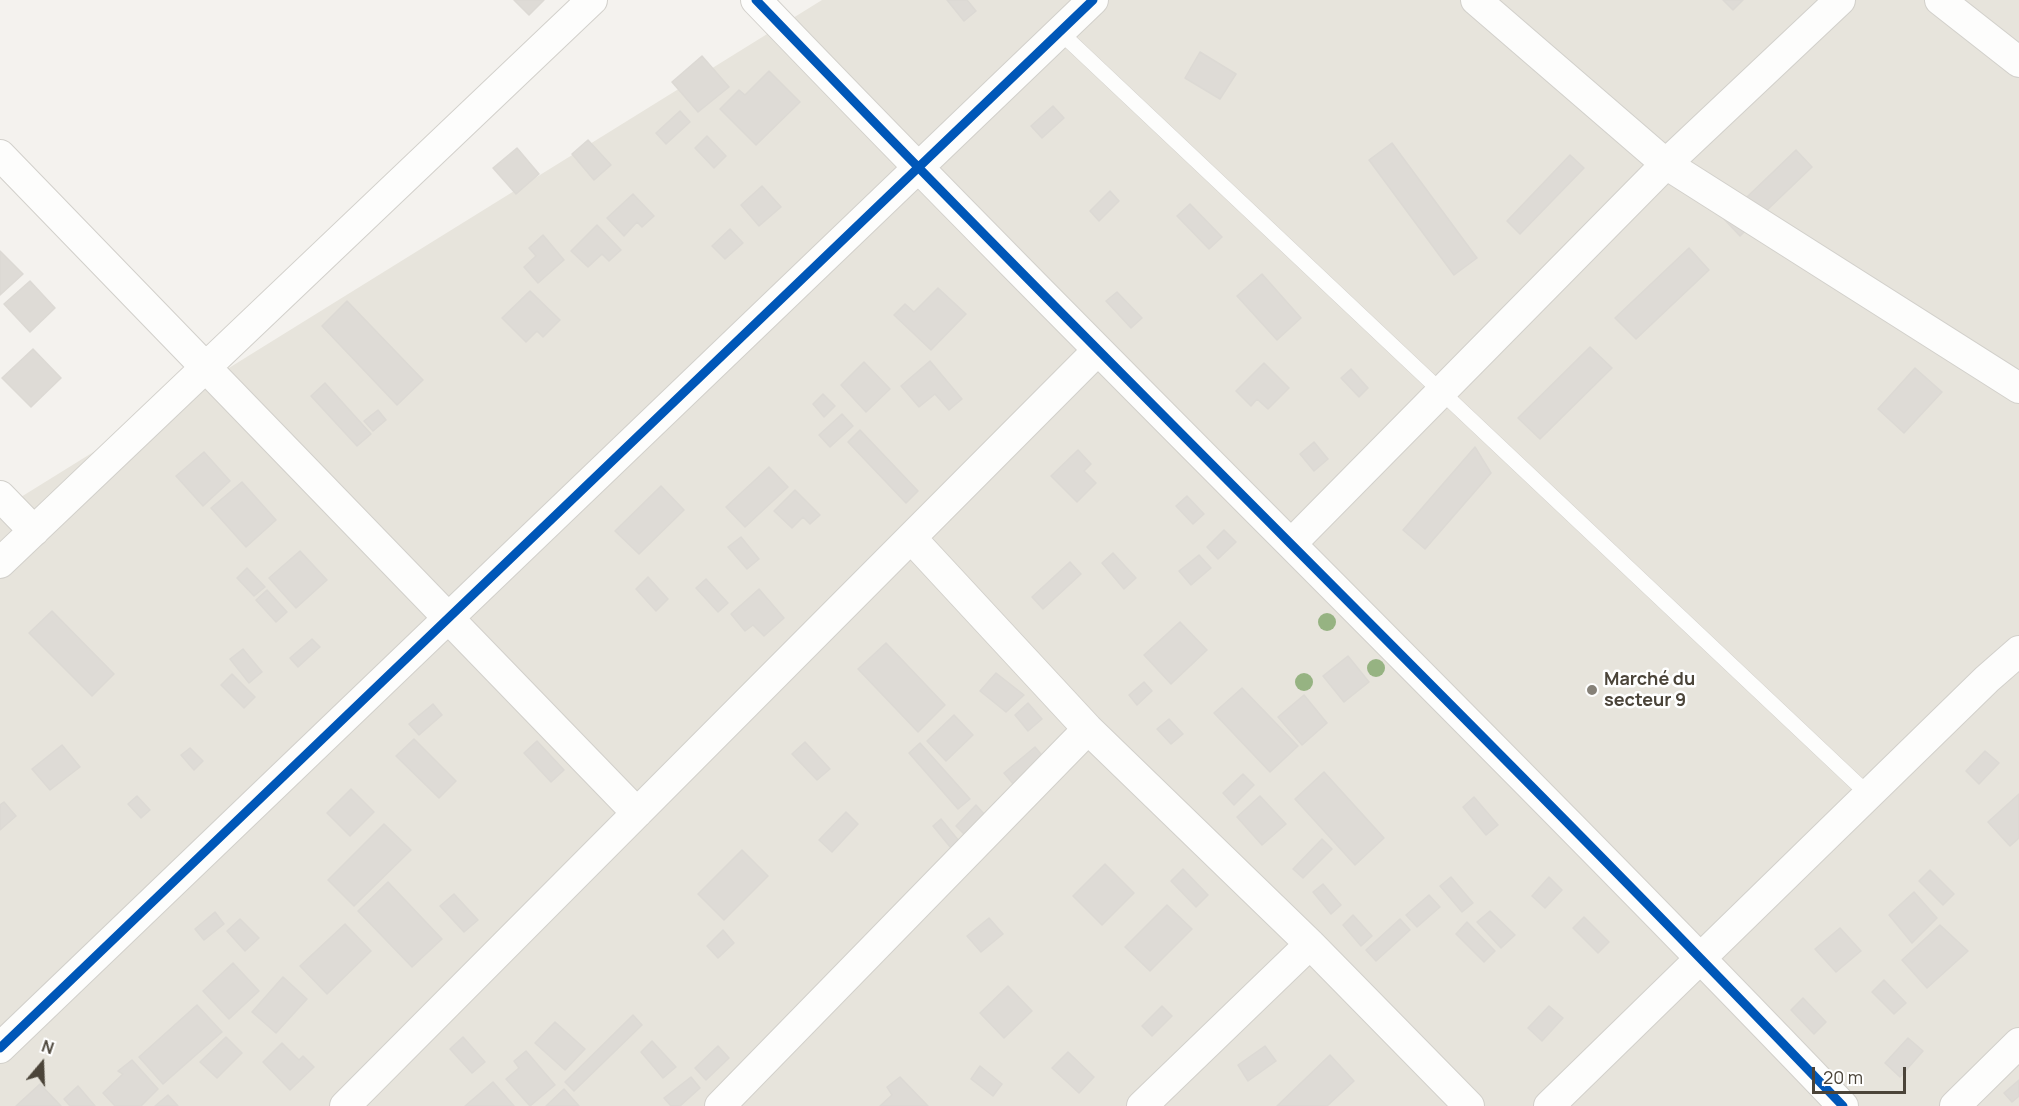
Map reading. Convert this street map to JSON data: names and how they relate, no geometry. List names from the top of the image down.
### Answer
{
  "places": ["Marché du secteur 9"],
  "scale_bar": "20 m",
  "north": "top"
}
